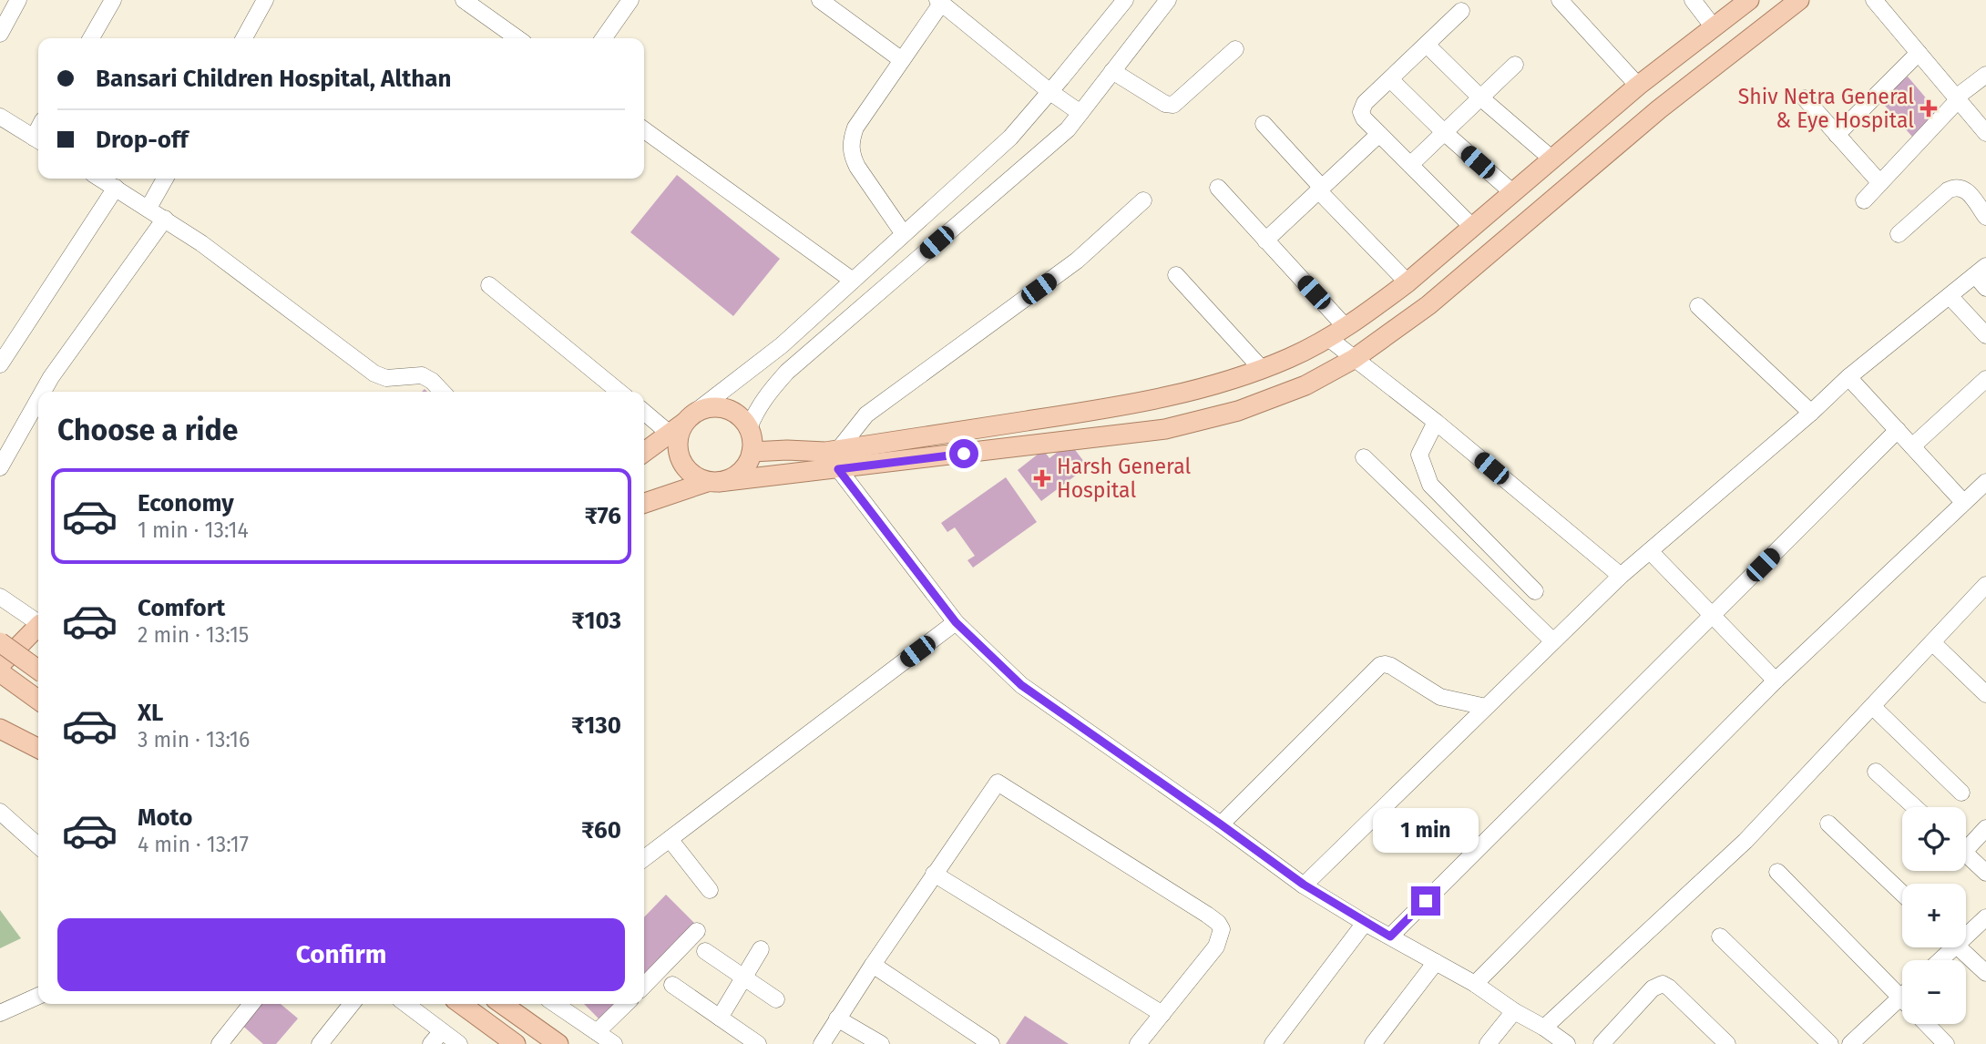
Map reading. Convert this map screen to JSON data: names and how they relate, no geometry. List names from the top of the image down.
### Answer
{
  "places": {
    "health": ["Shiv Netra General & Eye Hospital", "Harsh General Hospital"]
  },
  "page": {
    "banner": ["Bansari Children Hospital, Althan", "Drop-off"],
    "heading": "Choose a ride",
    "list": [
      {
        "name": "Economy",
        "note": "1 min · 13:14",
        "value": "₹76"
      },
      {
        "name": "Comfort",
        "note": "2 min · 13:15",
        "value": "₹103"
      },
      {
        "name": "XL",
        "note": "3 min · 13:16",
        "value": "₹130"
      },
      {
        "name": "Moto",
        "note": "4 min · 13:17",
        "value": "₹60"
      }
    ],
    "map_buttons": ["+", "−"],
    "bubble": "1 min",
    "buttons": "Confirm"
  }
}
